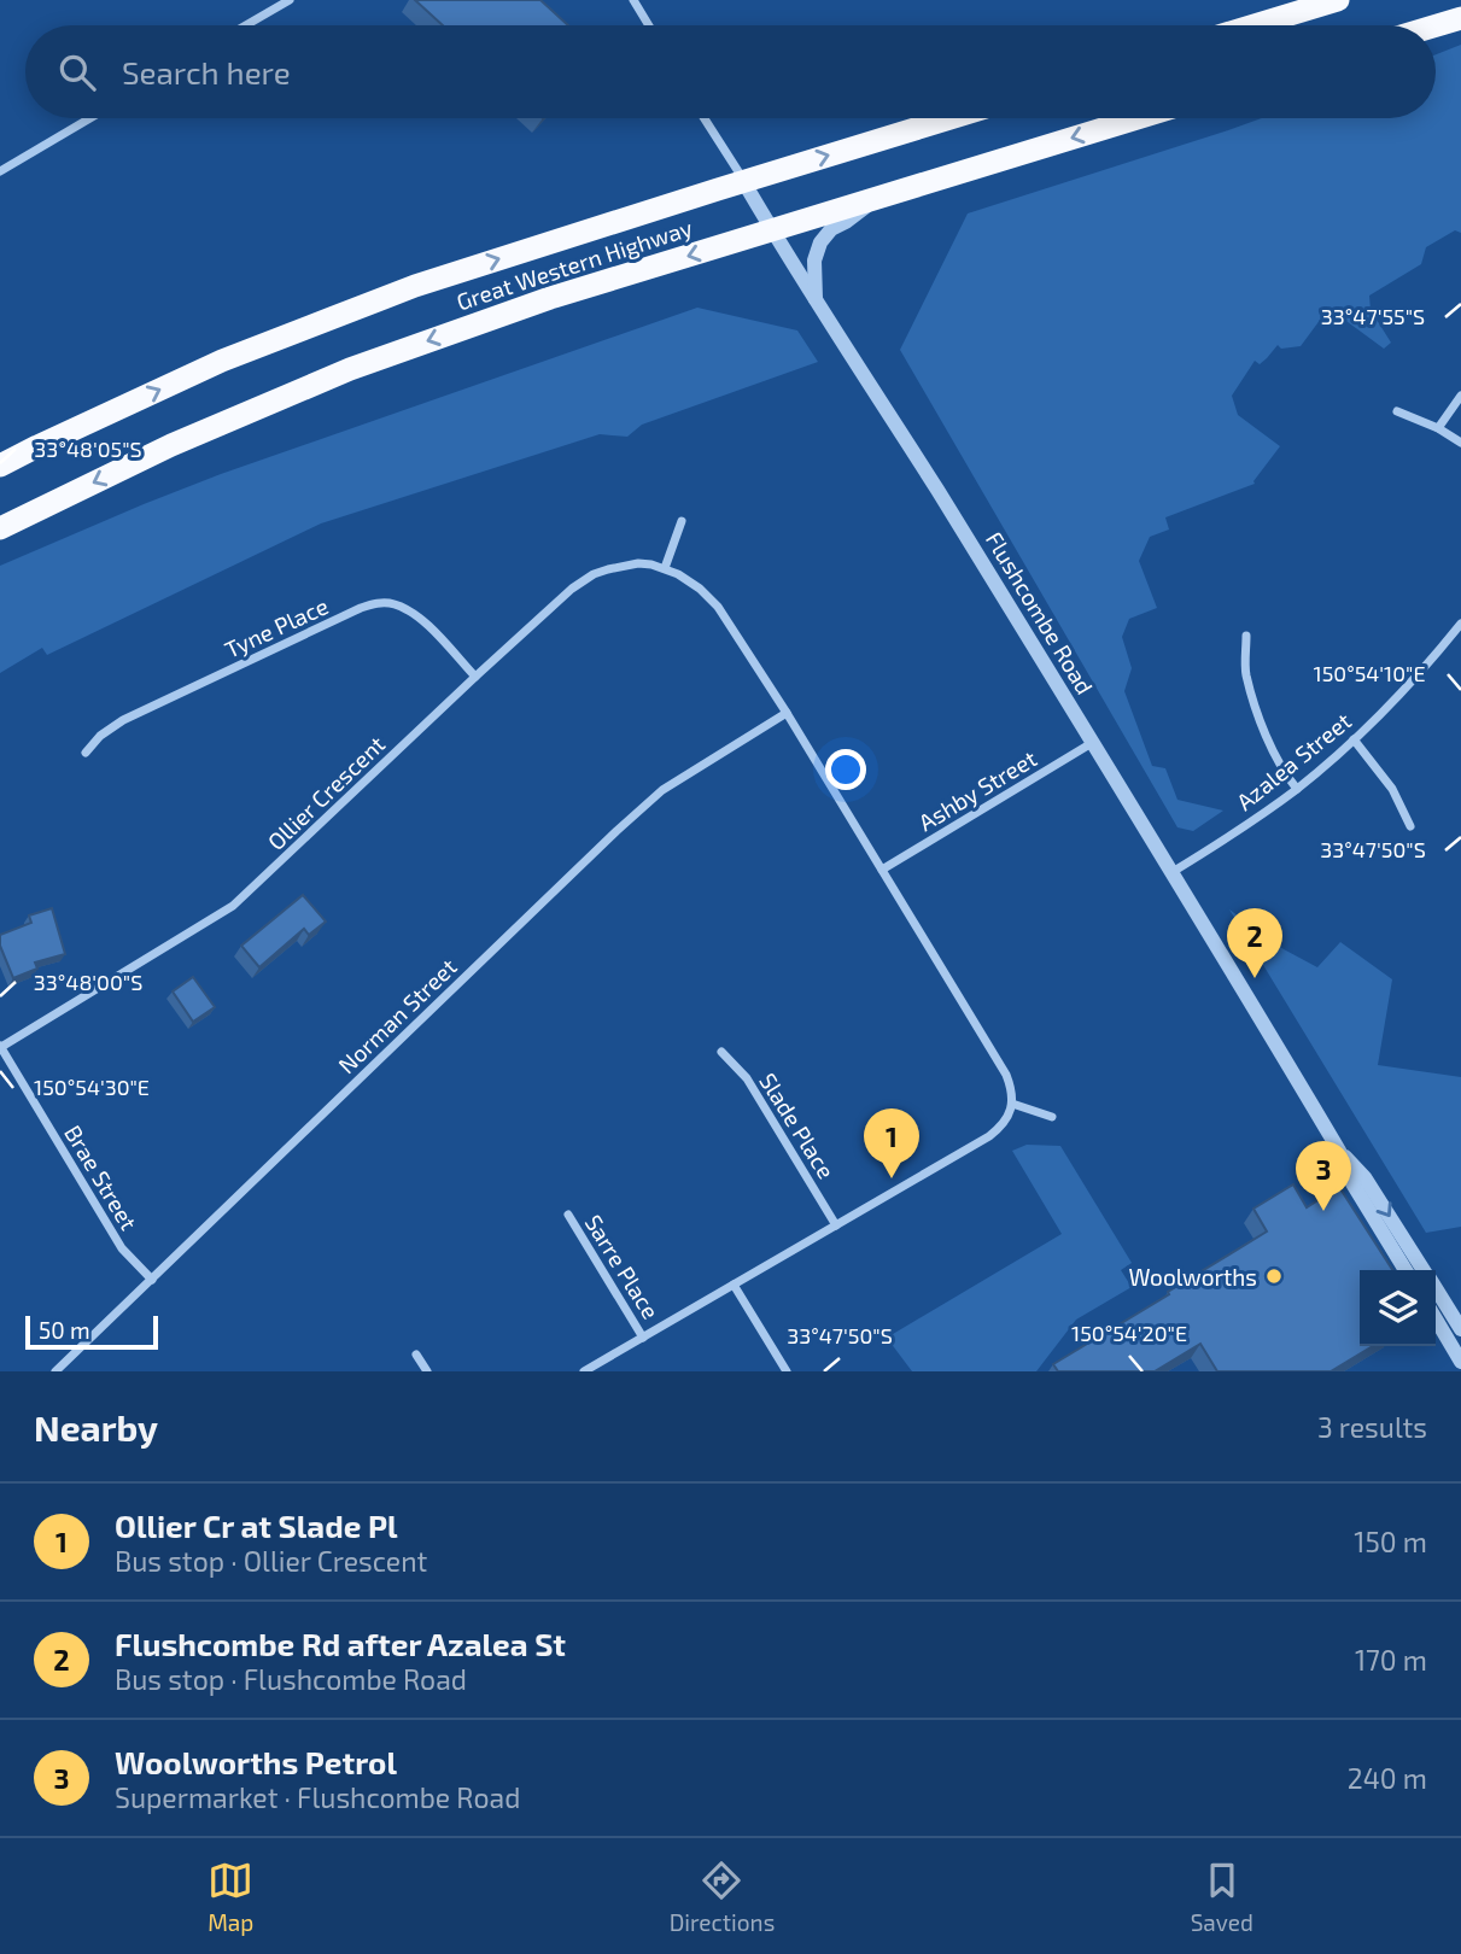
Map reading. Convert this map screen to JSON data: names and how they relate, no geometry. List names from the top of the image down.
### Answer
{
  "streets": {
    "highway": ["Great Western Highway"],
    "street": [
      "Flushcombe Road",
      "Tyne Place",
      "Azalea Street",
      "Ashby Street",
      "Ollier Crescent",
      "Norman Street",
      "Slade Place",
      "Brae Street",
      "Sarre Place"
    ]
  },
  "crossings": [
    ["Great Western Highway", "Flushcombe Road"],
    ["Flushcombe Road", "Azalea Street"],
    ["Flushcombe Road", "Ashby Street"],
    ["Tyne Place", "Ollier Crescent"],
    ["Ollier Crescent", "Brae Street"],
    ["Norman Street", "Brae Street"]
  ],
  "places": ["Woolworths"],
  "scale_bar": "50 m",
  "page": {
    "search": "Search here",
    "pins": ["2", "1", "3"],
    "scale": "50 m",
    "heading": ["Nearby", "3 results"],
    "list": [
      {
        "mark": "1",
        "name": "Ollier Cr at Slade Pl",
        "note": "Bus stop · Ollier Crescent",
        "value": "150 m"
      },
      {
        "mark": "2",
        "name": "Flushcombe Rd after Azalea St",
        "note": "Bus stop · Flushcombe Road",
        "value": "170 m"
      },
      {
        "mark": "3",
        "name": "Woolworths Petrol",
        "note": "Supermarket · Flushcombe Road",
        "value": "240 m"
      }
    ],
    "nav": ["Map", "Directions", "Saved"]
  },
  "coordinates": [
    "33°47'55\"S",
    "33°48'05\"S",
    "150°54'10\"E",
    "33°47'50\"S",
    "33°48'00\"S",
    "150°54'30\"E",
    "150°54'20\"E"
  ]
}
